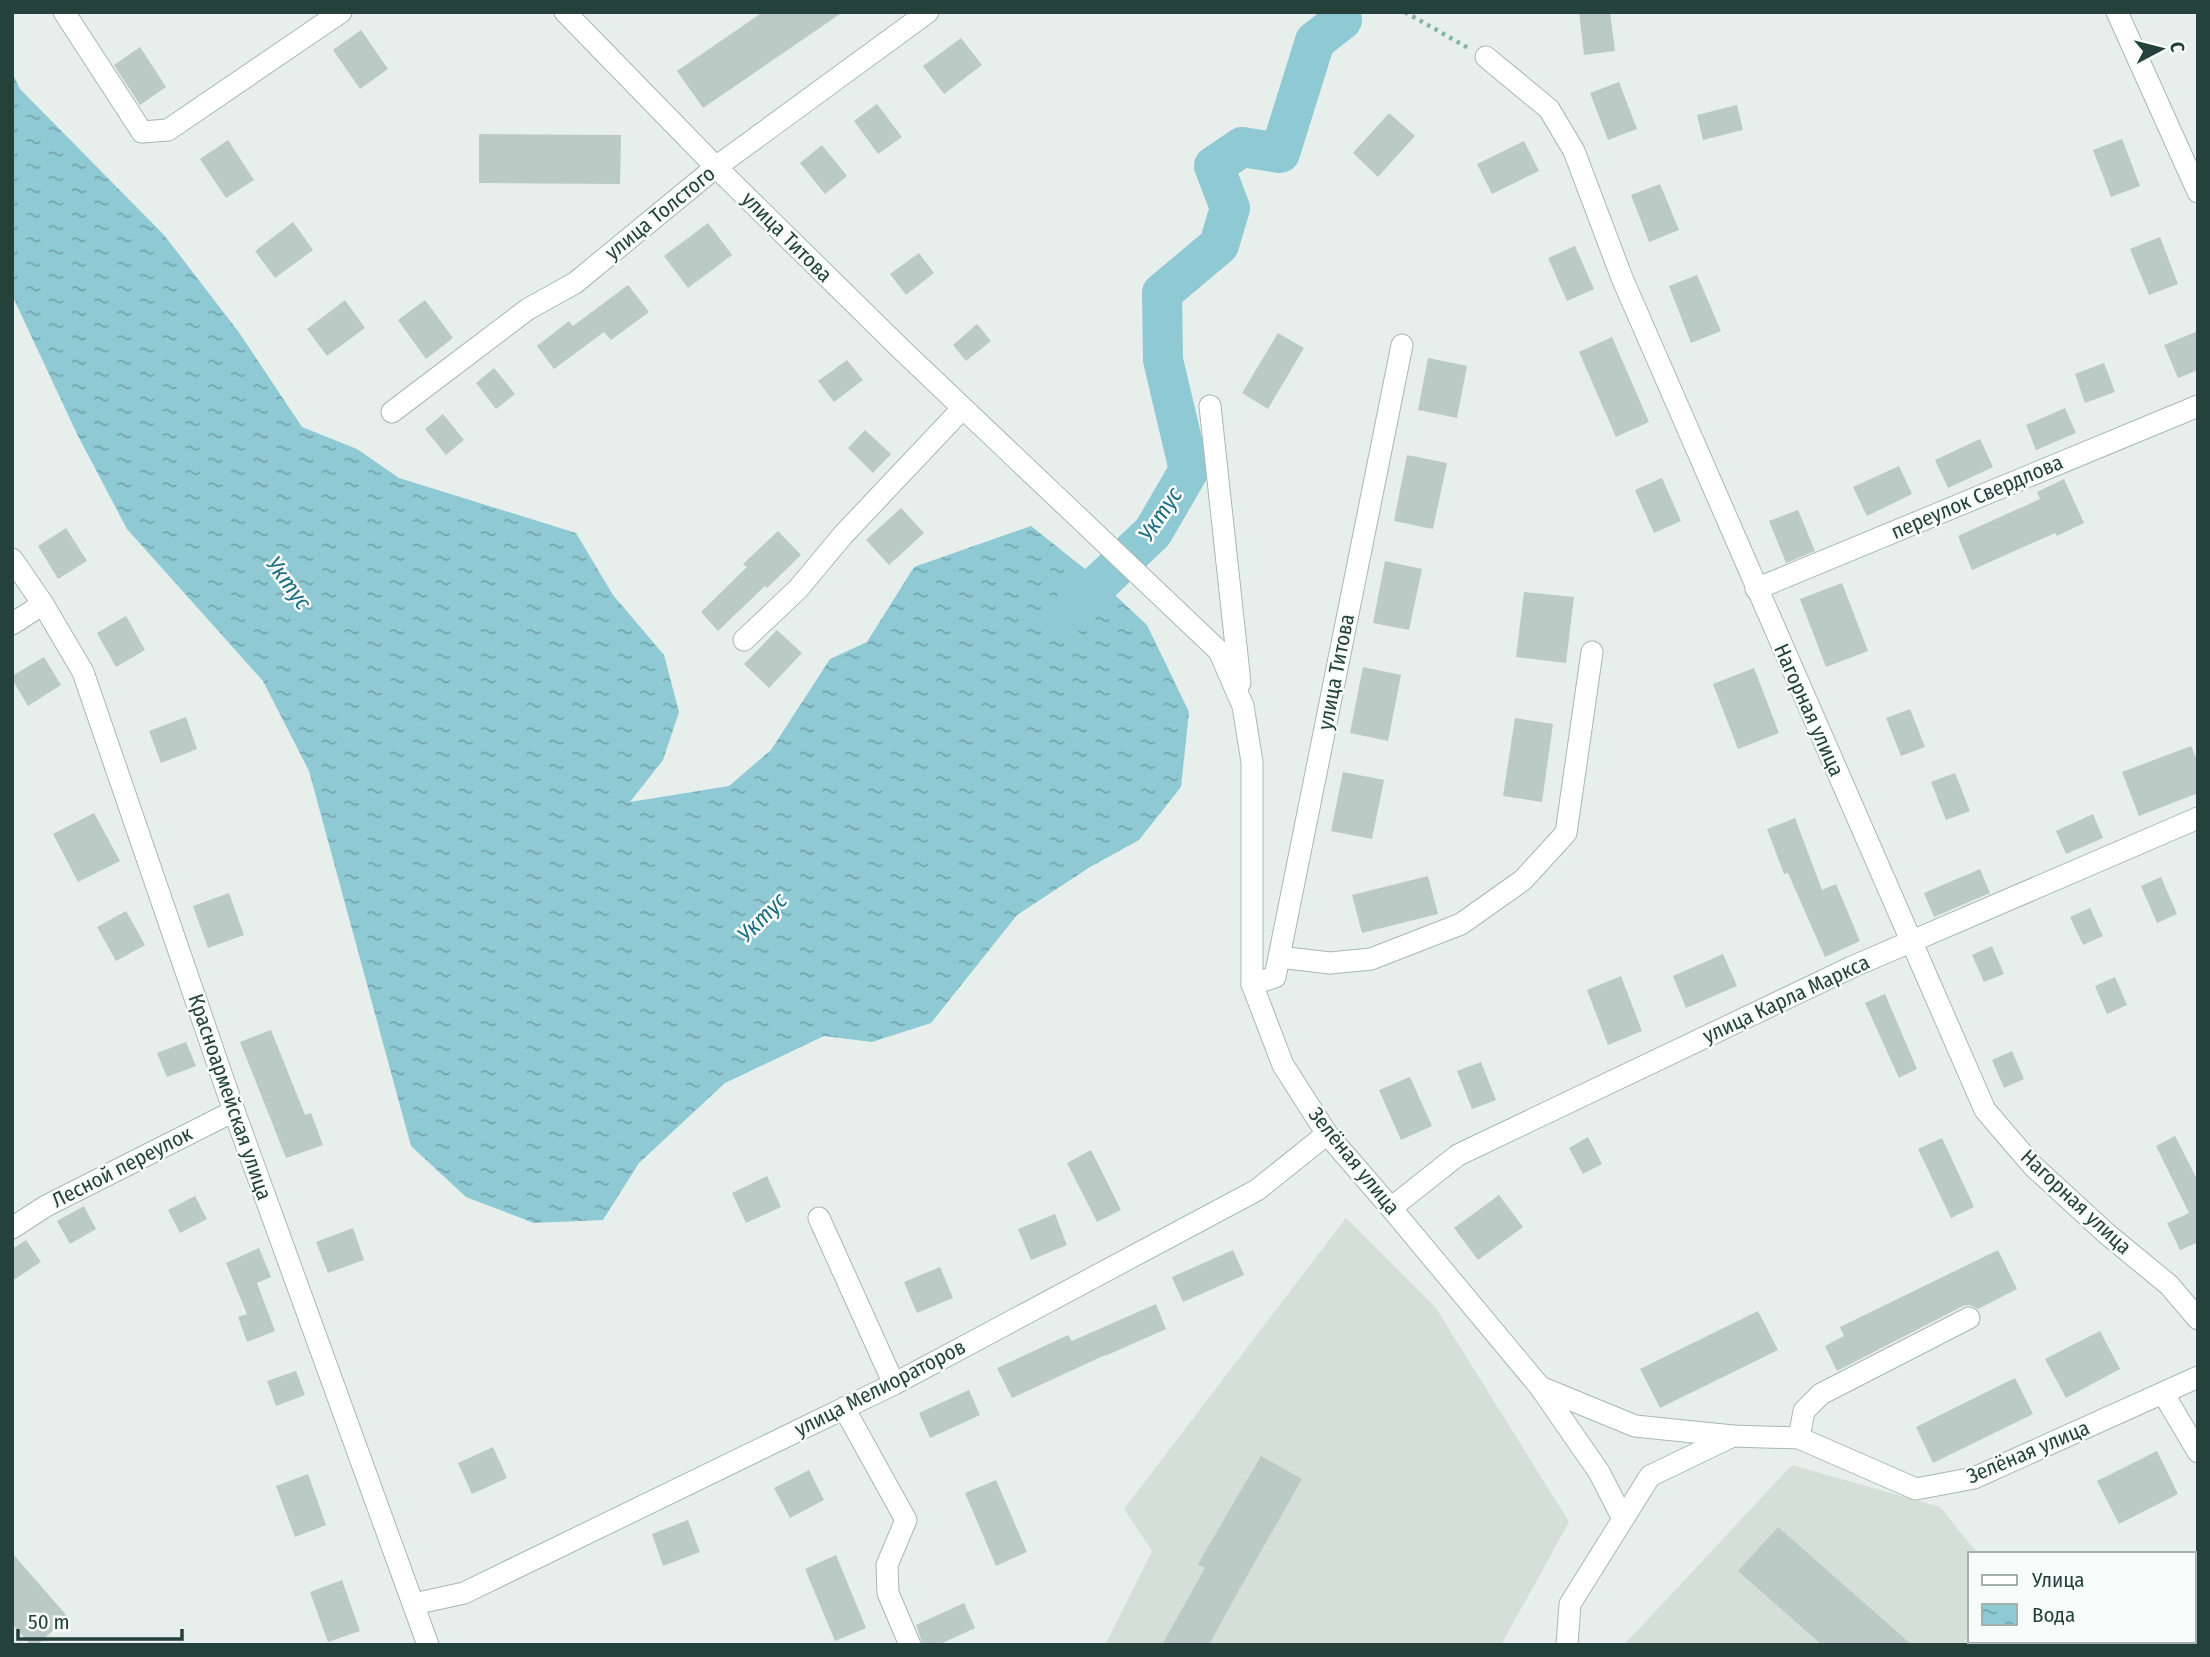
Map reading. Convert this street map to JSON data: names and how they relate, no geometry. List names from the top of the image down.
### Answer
{
  "streets": {
    "street": [
      "улица Толстого",
      "улица Титова",
      "переулок Свердлова",
      "Нагорная улица",
      "улица Карла Маркса",
      "Красноармейская улица",
      "Зелёная улица",
      "Лесной переулок",
      "улица Мелиораторов"
    ]
  },
  "crossings": [
    ["улица Толстого", "улица Титова"],
    ["улица Титова", "Зелёная улица"],
    ["переулок Свердлова", "Нагорная улица"],
    ["Нагорная улица", "улица Карла Маркса"],
    ["улица Карла Маркса", "Зелёная улица"],
    ["Красноармейская улица", "Лесной переулок"],
    ["Красноармейская улица", "улица Мелиораторов"],
    ["Зелёная улица", "улица Мелиораторов"]
  ],
  "water": ["Уктус"],
  "legend": ["Улица", "Вода"],
  "scale_bar": "50 m",
  "north": "right"
}
